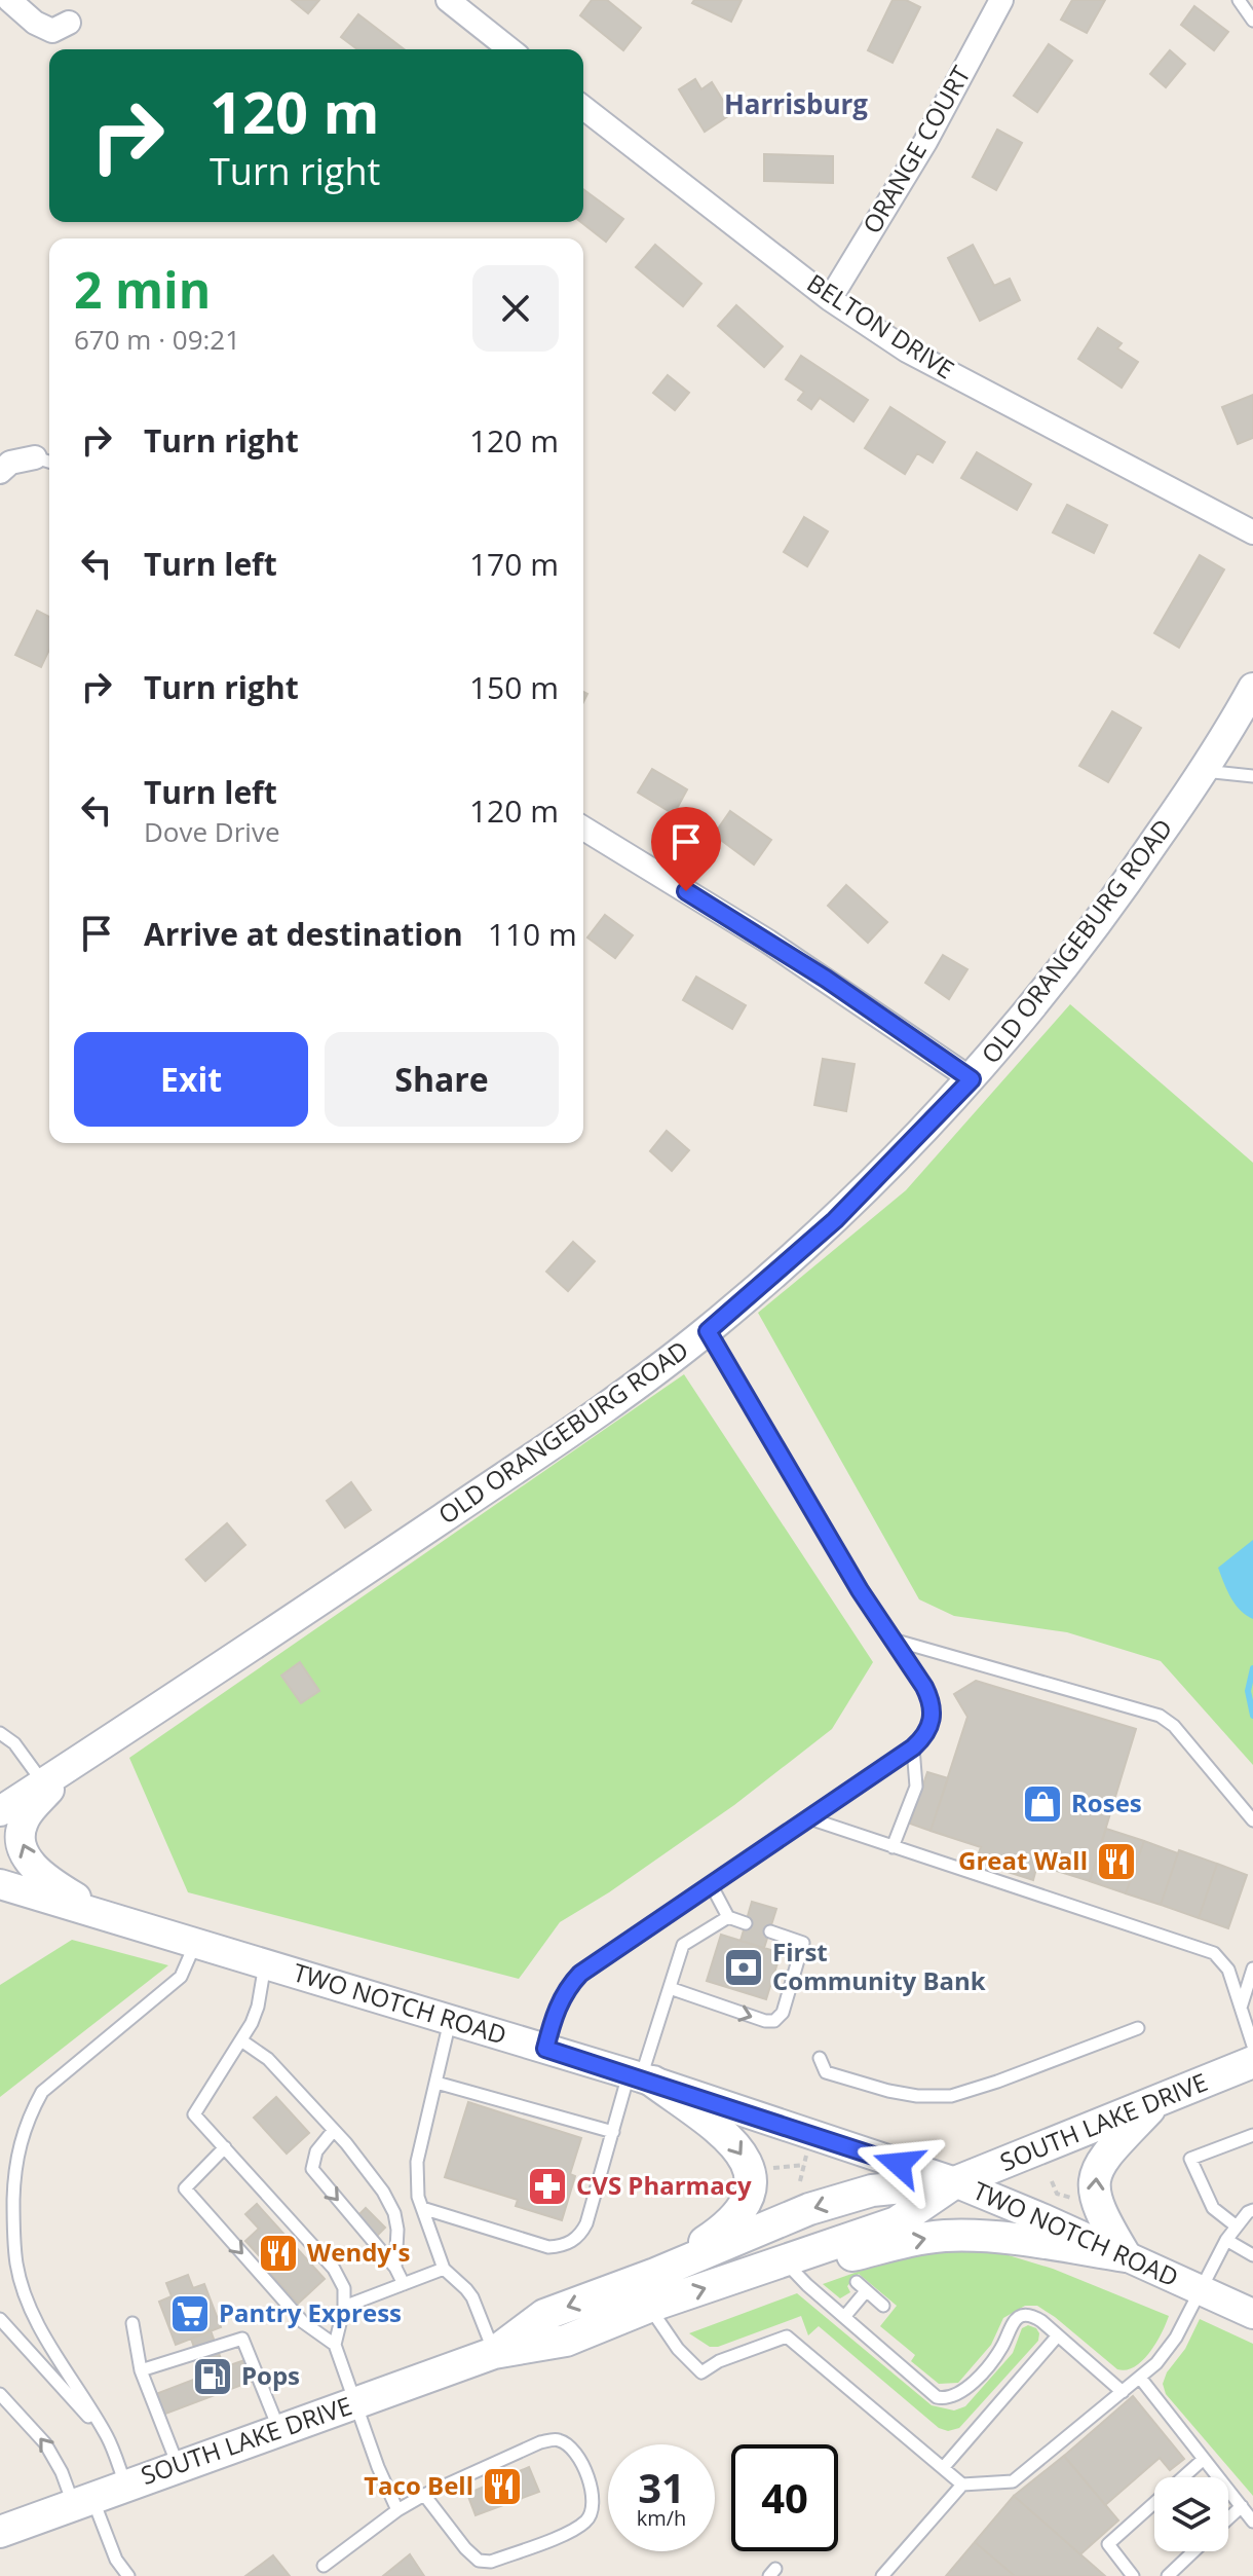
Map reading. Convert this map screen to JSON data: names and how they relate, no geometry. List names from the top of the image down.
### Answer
{
  "streets": {
    "main road": ["SOUTH LAKE DRIVE"],
    "street": [
      "ORANGE COURT",
      "BELTON DRIVE",
      "OLD ORANGEBURG ROAD",
      "TWO NOTCH ROAD"
    ]
  },
  "crossings": [
    ["ORANGE COURT", "BELTON DRIVE"],
    ["TWO NOTCH ROAD", "SOUTH LAKE DRIVE"]
  ],
  "districts": ["Harrisburg"],
  "places": {
    "shop": ["Roses"],
    "restaurant": ["Great Wall", "Wendy's", "Taco Bell"],
    "bank": ["First Community Bank"],
    "pharmacy": ["CVS Pharmacy"],
    "supermarket": ["Pantry Express"],
    "fuel station": ["Pops"]
  },
  "page": {
    "turn": ["120 m", "Turn right"],
    "heading": ["2 min", "670 m · 09:21"],
    "list": [
      {
        "name": "Turn right",
        "value": "120 m"
      },
      {
        "name": "Turn left",
        "value": "170 m"
      },
      {
        "name": "Turn right",
        "value": "150 m"
      },
      {
        "name": "Turn left",
        "note": "Dove Drive",
        "value": "120 m"
      },
      {
        "name": "Arrive at destination",
        "value": "110 m"
      }
    ],
    "buttons": ["Exit", "Share"],
    "speed": "31 km/h",
    "limit": "40"
  }
}
